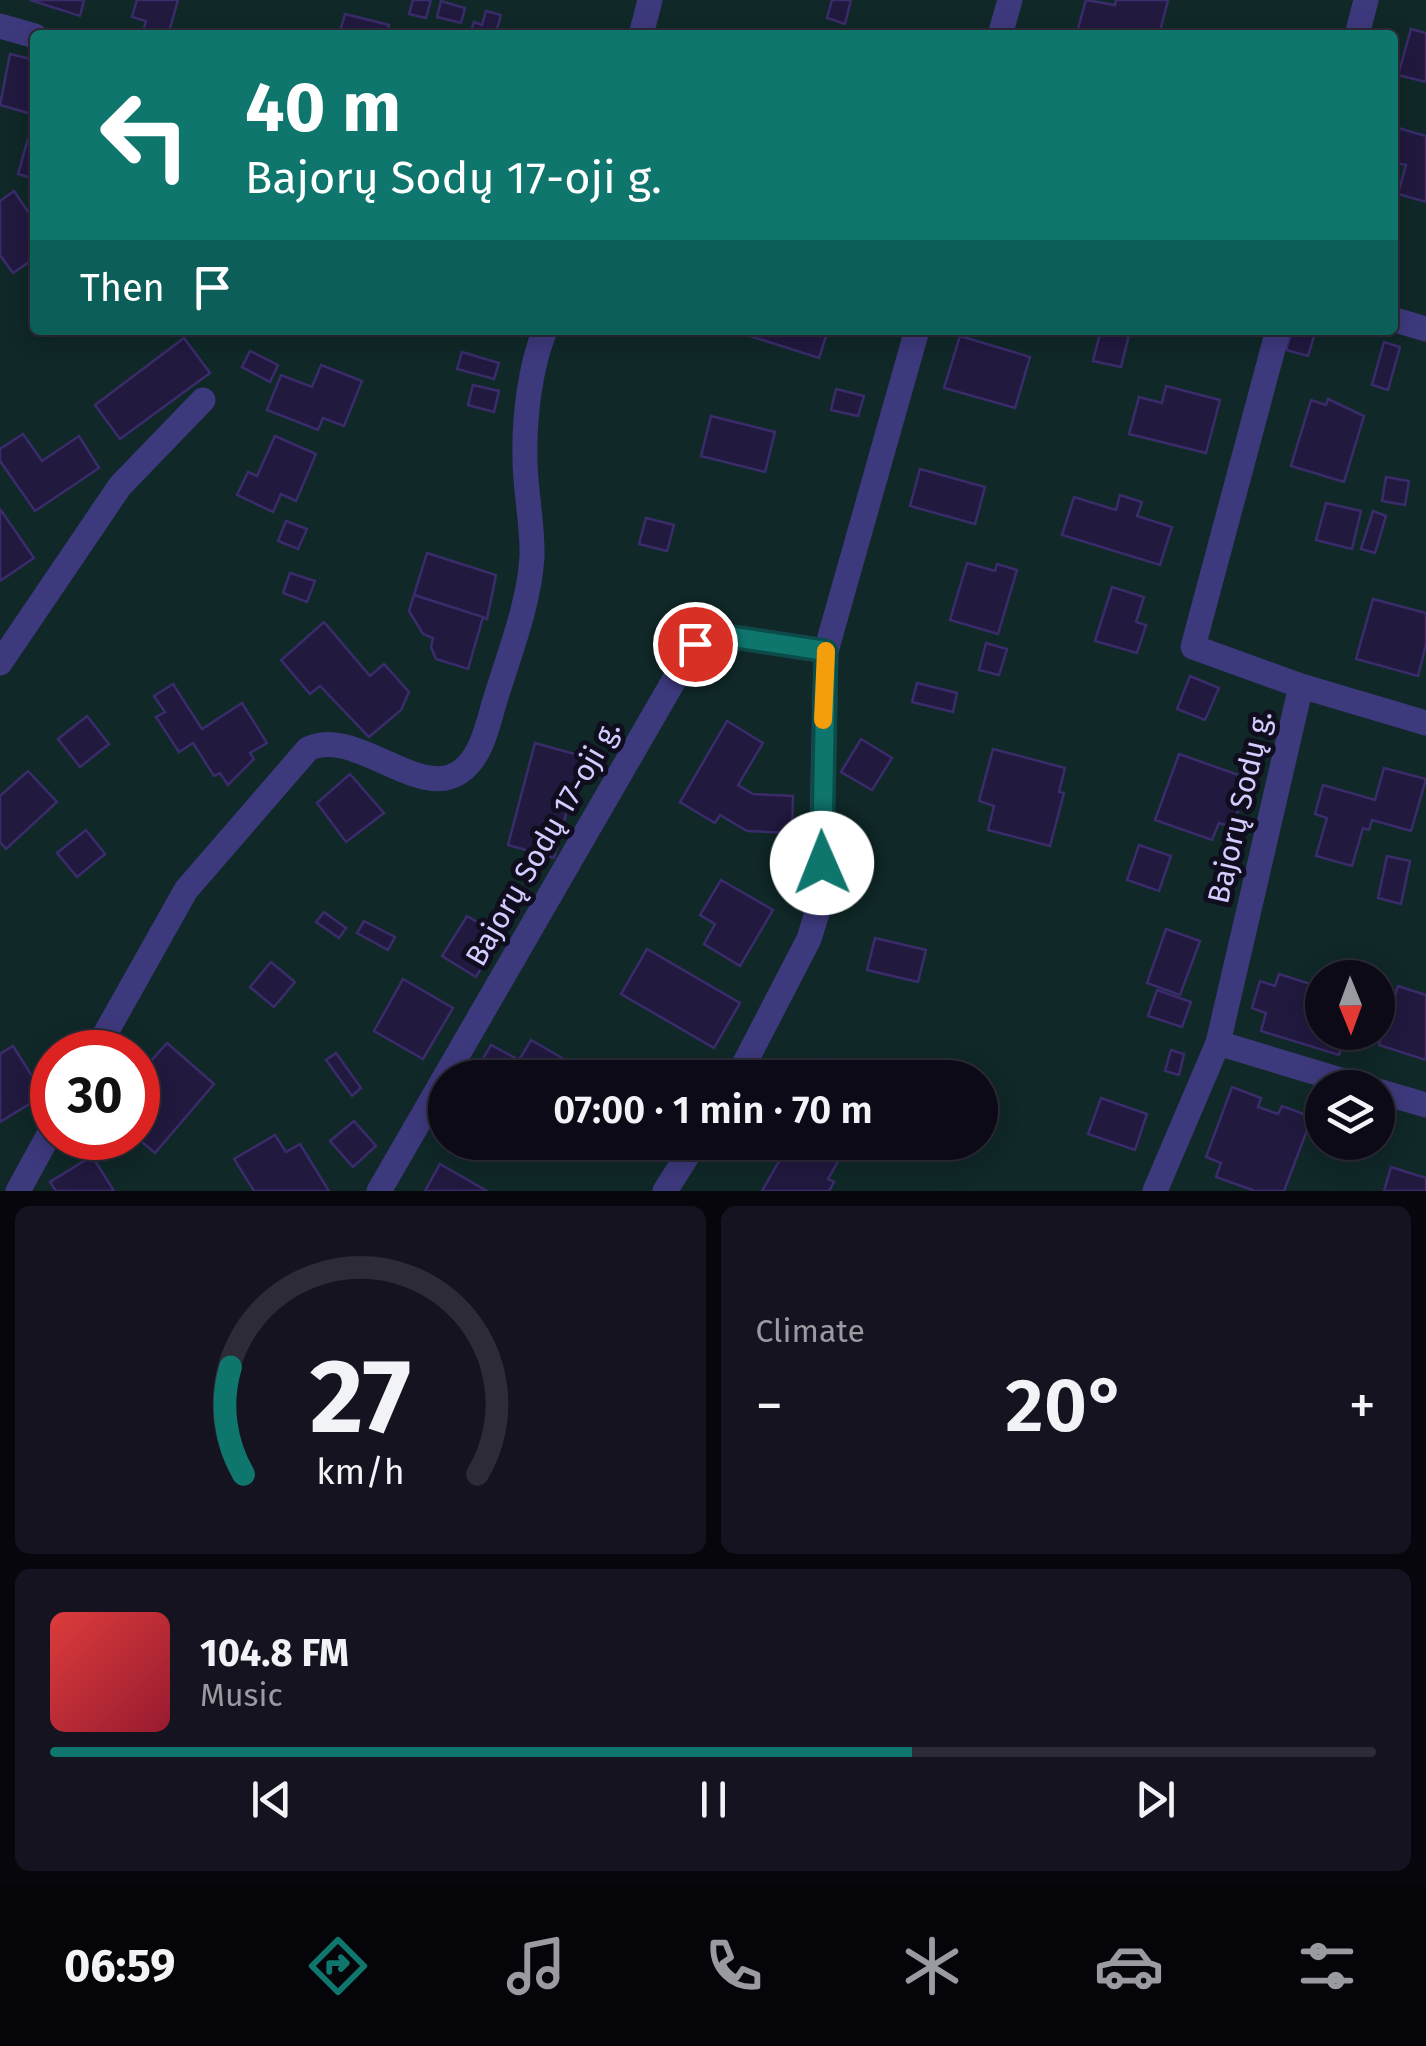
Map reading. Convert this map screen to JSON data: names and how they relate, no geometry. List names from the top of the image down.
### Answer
{
  "streets": {
    "street": ["Bajorų Sodų g.", "Bajorų Sodų 17-oji g."]
  },
  "north": "bottom",
  "page": {
    "turn": ["40 m", "Bajorų Sodų 17-oji g."],
    "then": "Then",
    "limit": "30",
    "trip": "07:00 · 1 min · 70 m",
    "tile": "Climate",
    "heat": ["−", "20°", "+"],
    "song": ["104.8 FM", "Music"],
    "tabs": "06:59",
    "gauge": ["27", "km/h"]
  }
}
